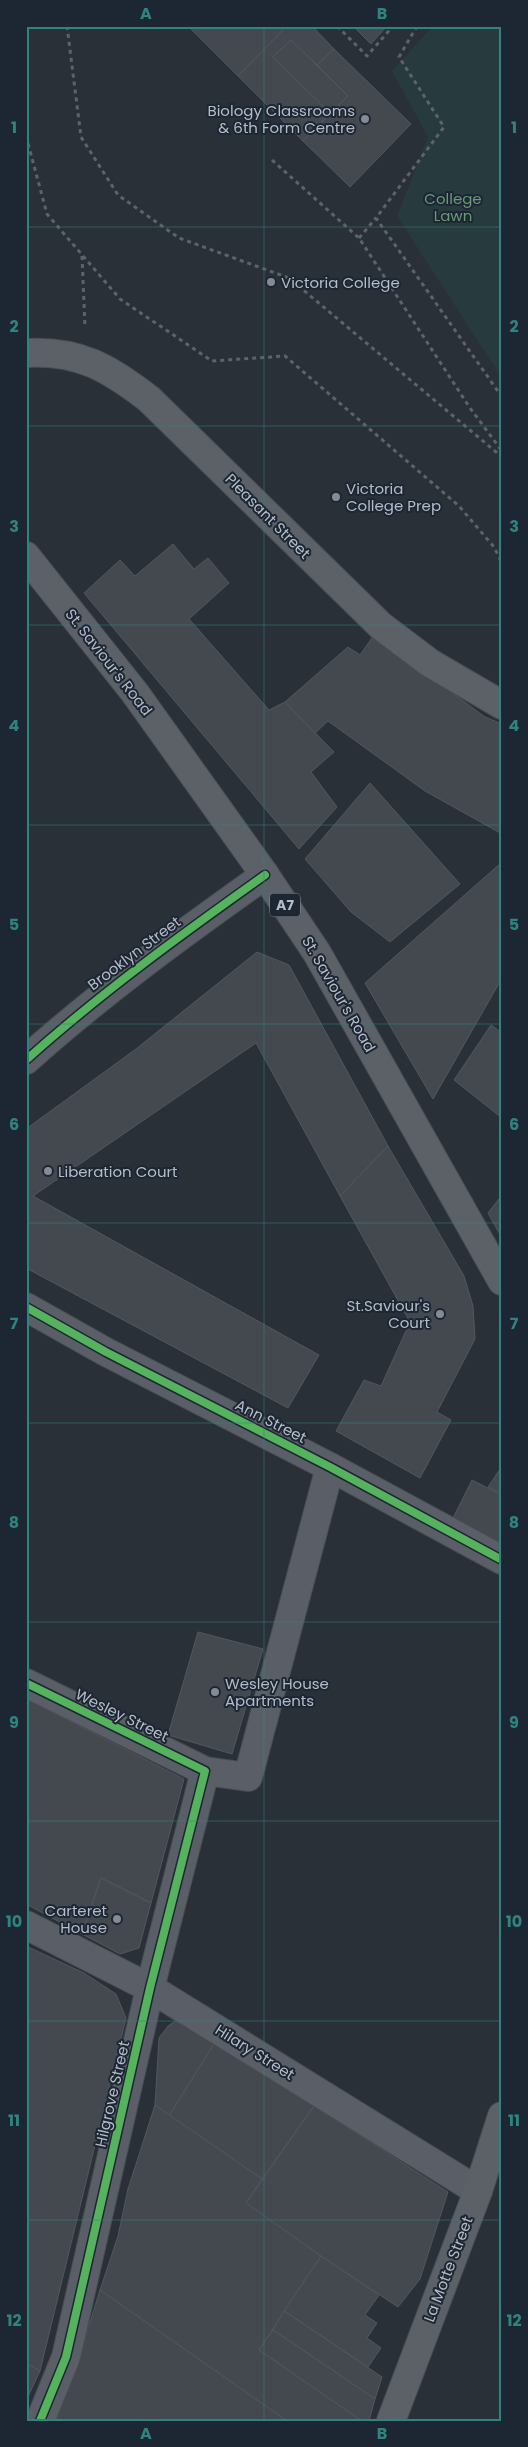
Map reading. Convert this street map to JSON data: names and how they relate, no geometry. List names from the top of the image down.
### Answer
{
  "streets": {
    "main road": [
      "Pleasant Street",
      "St. Saviour's Road",
      "A7",
      "La Motte Street"
    ],
    "street": [
      "Brooklyn Street",
      "Ann Street",
      "Wesley Street",
      "Hilary Street",
      "Hilgrove Street"
    ]
  },
  "crossings": [
    ["St. Saviour's Road", "Brooklyn Street"],
    ["Ann Street", "Wesley Street"],
    ["Wesley Street", "Hilgrove Street"],
    ["Hilary Street", "Hilgrove Street"],
    ["Hilary Street", "La Motte Street"]
  ],
  "parks": ["College Lawn"],
  "places": [
    "Biology Classrooms & 6th Form Centre",
    "Victoria College",
    "Victoria College Prep",
    "Liberation Court",
    "St.Saviour's Court",
    "Wesley House Apartments",
    "Carteret House"
  ],
  "grid": {
    "columns": ["A", "B"],
    "rows": [
      "1",
      "2",
      "3",
      "4",
      "5",
      "6",
      "7",
      "8",
      "9",
      "10",
      "11",
      "12"
    ]
  }
}
